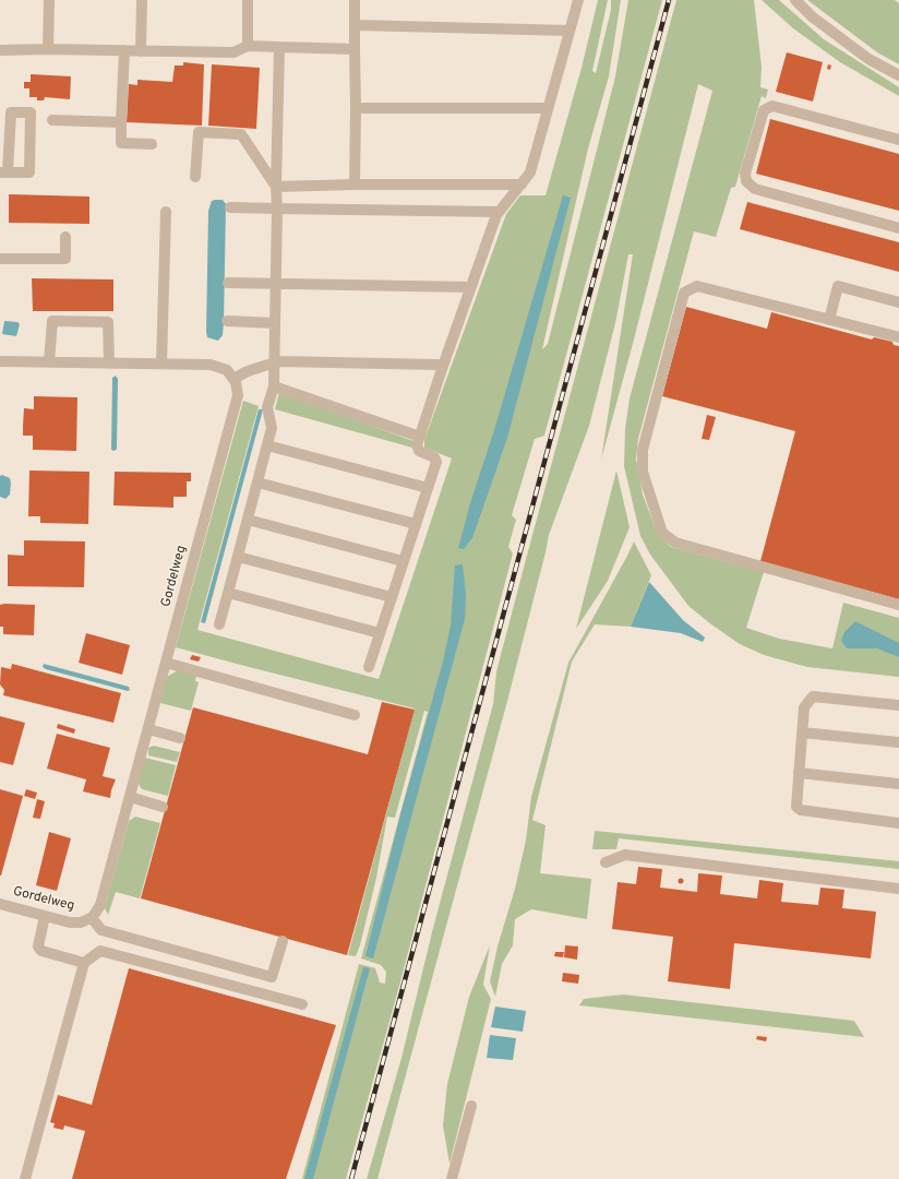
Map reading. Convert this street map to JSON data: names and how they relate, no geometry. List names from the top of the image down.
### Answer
{
  "streets": {
    "street": ["Gordelweg"]
  }
}
